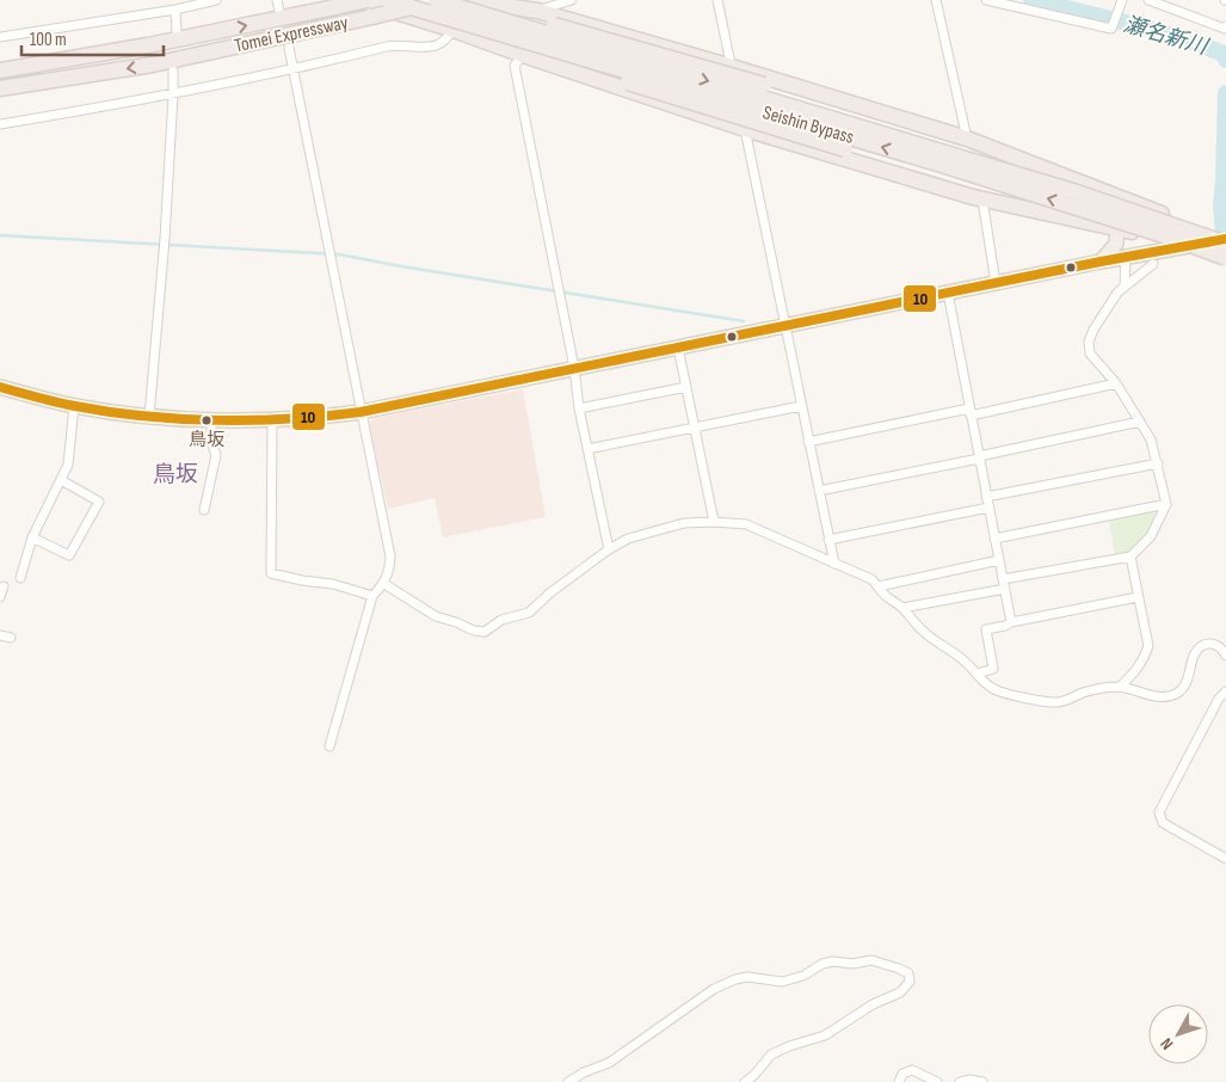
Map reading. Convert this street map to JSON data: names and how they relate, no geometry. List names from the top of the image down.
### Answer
{
  "streets": {
    "highway": ["Tomei Expressway", "Seishin Bypass"]
  },
  "districts": ["鳥坂"],
  "water": ["瀬名新川"],
  "places": ["鳥坂"],
  "lines": ["transit line 10"],
  "scale_bar": "100 m",
  "north": "bottom left"
}
